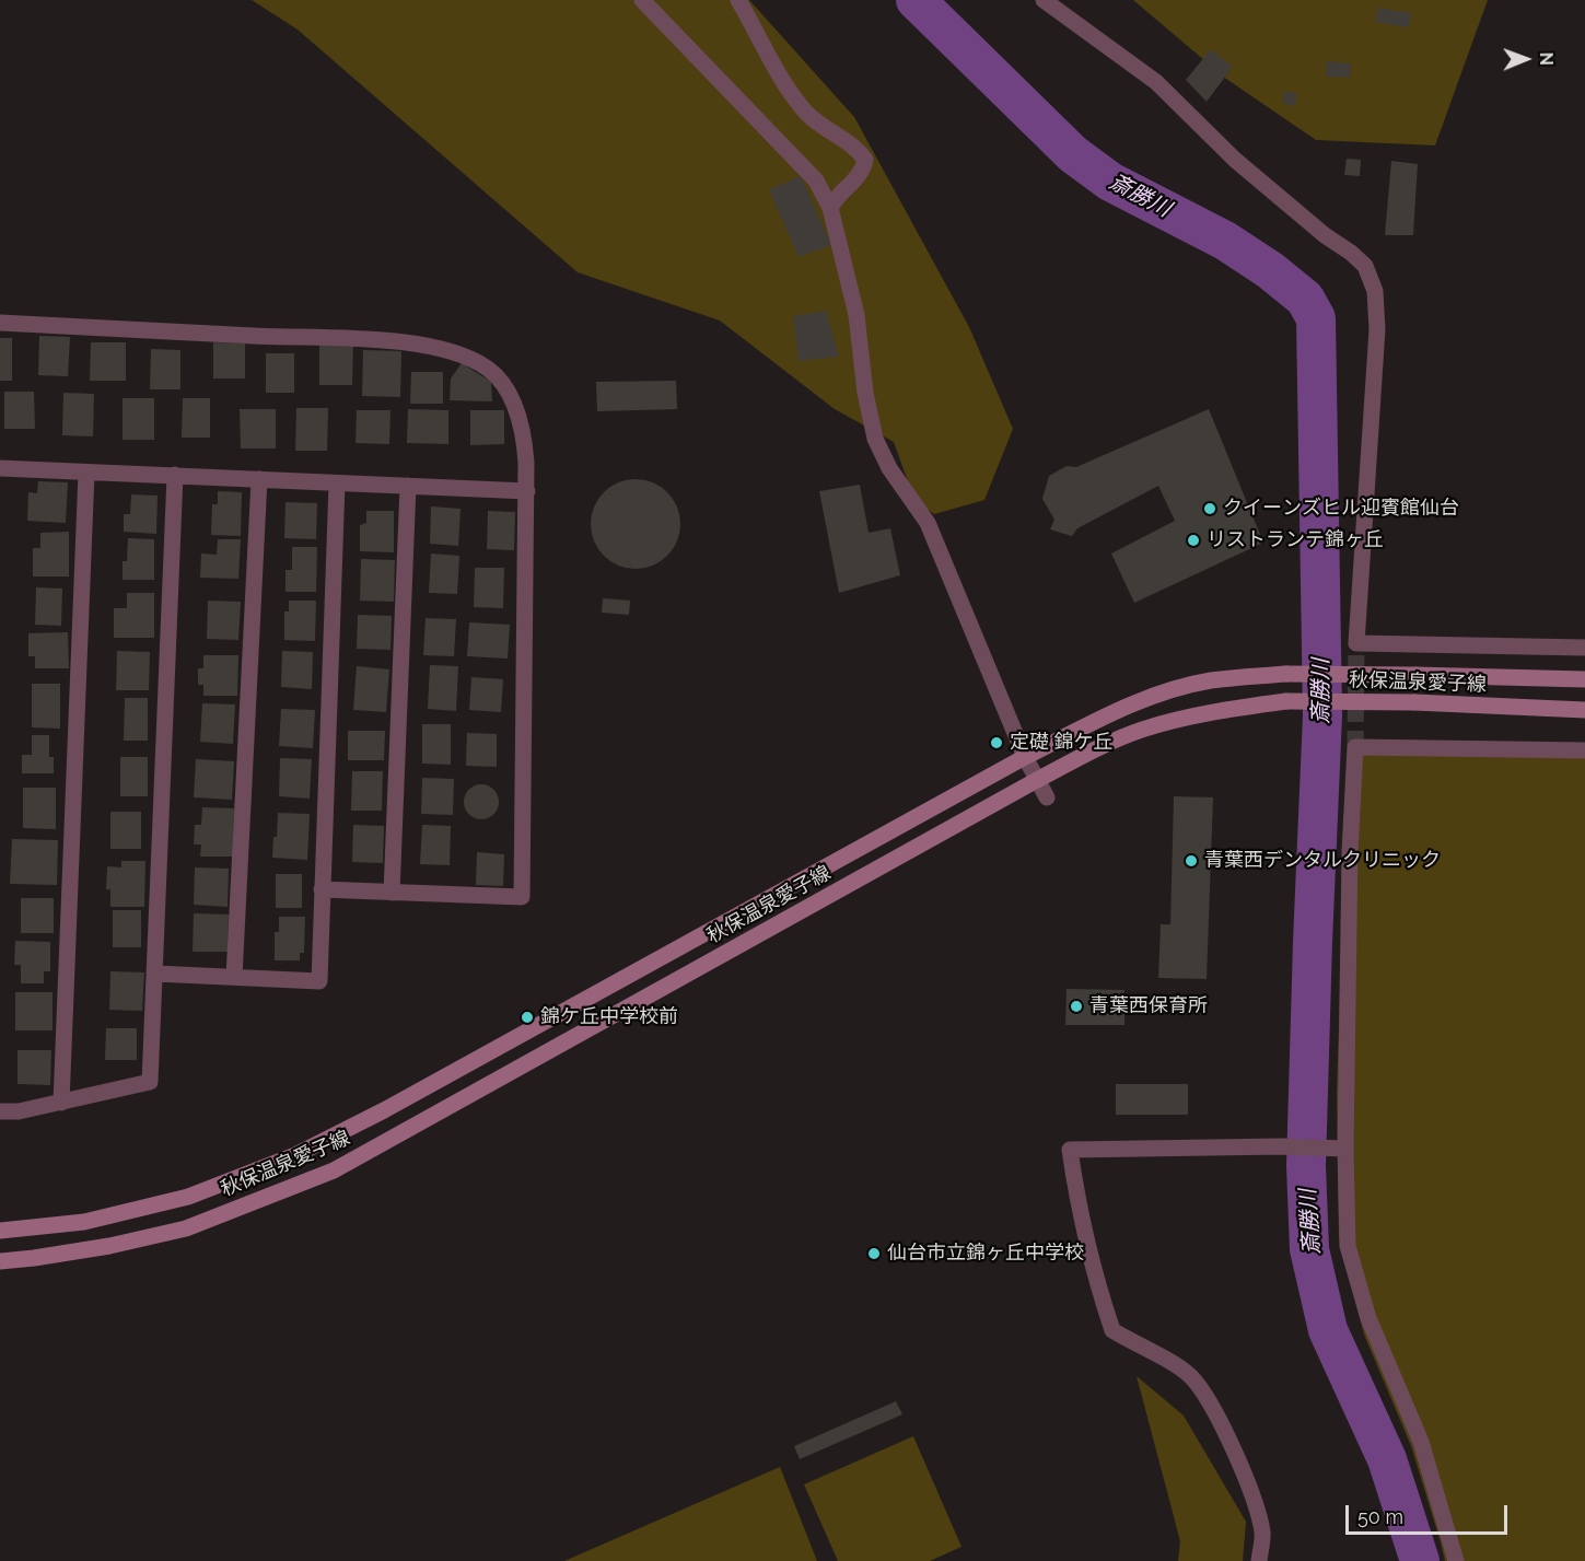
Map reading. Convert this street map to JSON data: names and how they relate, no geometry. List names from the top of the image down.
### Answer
{
  "streets": {
    "main road": ["秋保温泉愛子線"]
  },
  "water": ["斎勝川"],
  "places": [
    "クイーンズヒル迎賓館仙台",
    "リストランテ錦ヶ丘",
    "定礎 錦ケ丘",
    "青葉西デンタルクリニック",
    "青葉西保育所",
    "錦ケ丘中学校前",
    "仙台市立錦ヶ丘中学校"
  ],
  "scale_bar": "50 m",
  "north": "right"
}
